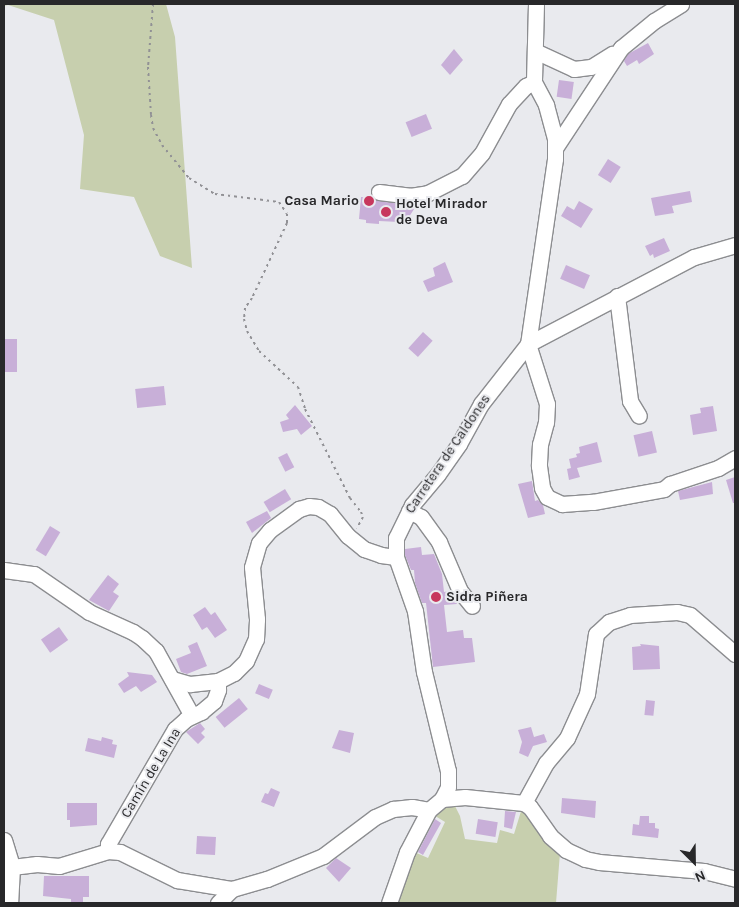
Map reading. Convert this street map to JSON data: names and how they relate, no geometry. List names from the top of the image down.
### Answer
{
  "streets": {
    "street": ["Carretera de Caldones", "Camín de La Ina"]
  },
  "places": ["Casa Mario", "Hotel Mirador de Deva", "Sidra Piñera"],
  "north": "bottom right"
}
